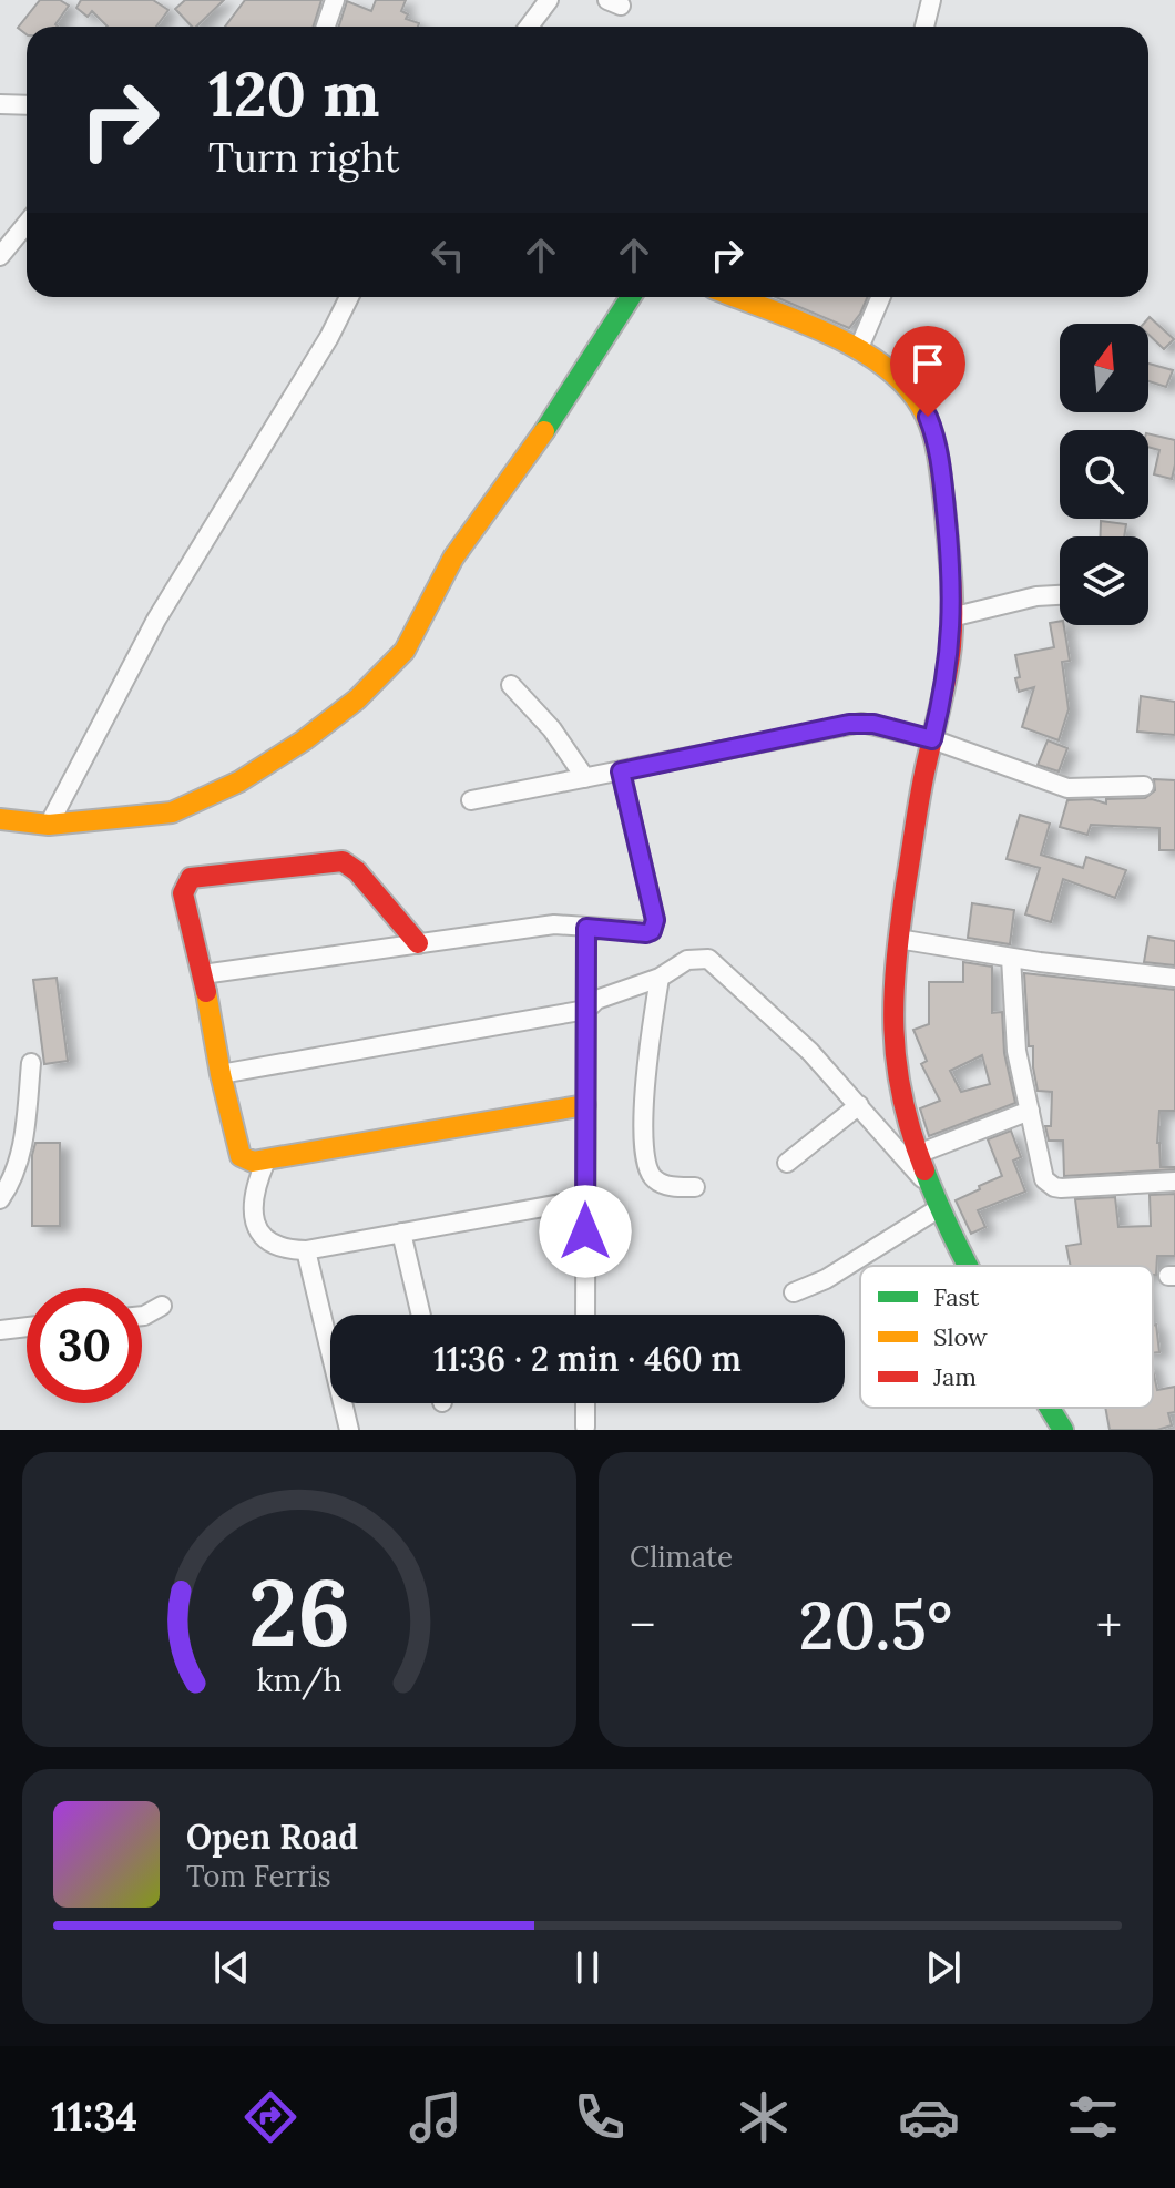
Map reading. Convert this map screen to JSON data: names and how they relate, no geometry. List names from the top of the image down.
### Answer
{
  "legend": ["Fast", "Slow", "Jam"],
  "north": "top",
  "page": {
    "turn": ["120 m", "Turn right"],
    "limit": "30",
    "trip": "11:36 · 2 min · 460 m",
    "tile": "Climate",
    "heat": ["−", "20.5°", "+"],
    "song": ["Open Road", "Tom Ferris"],
    "tabs": "11:34",
    "gauge": ["26", "km/h"]
  }
}
